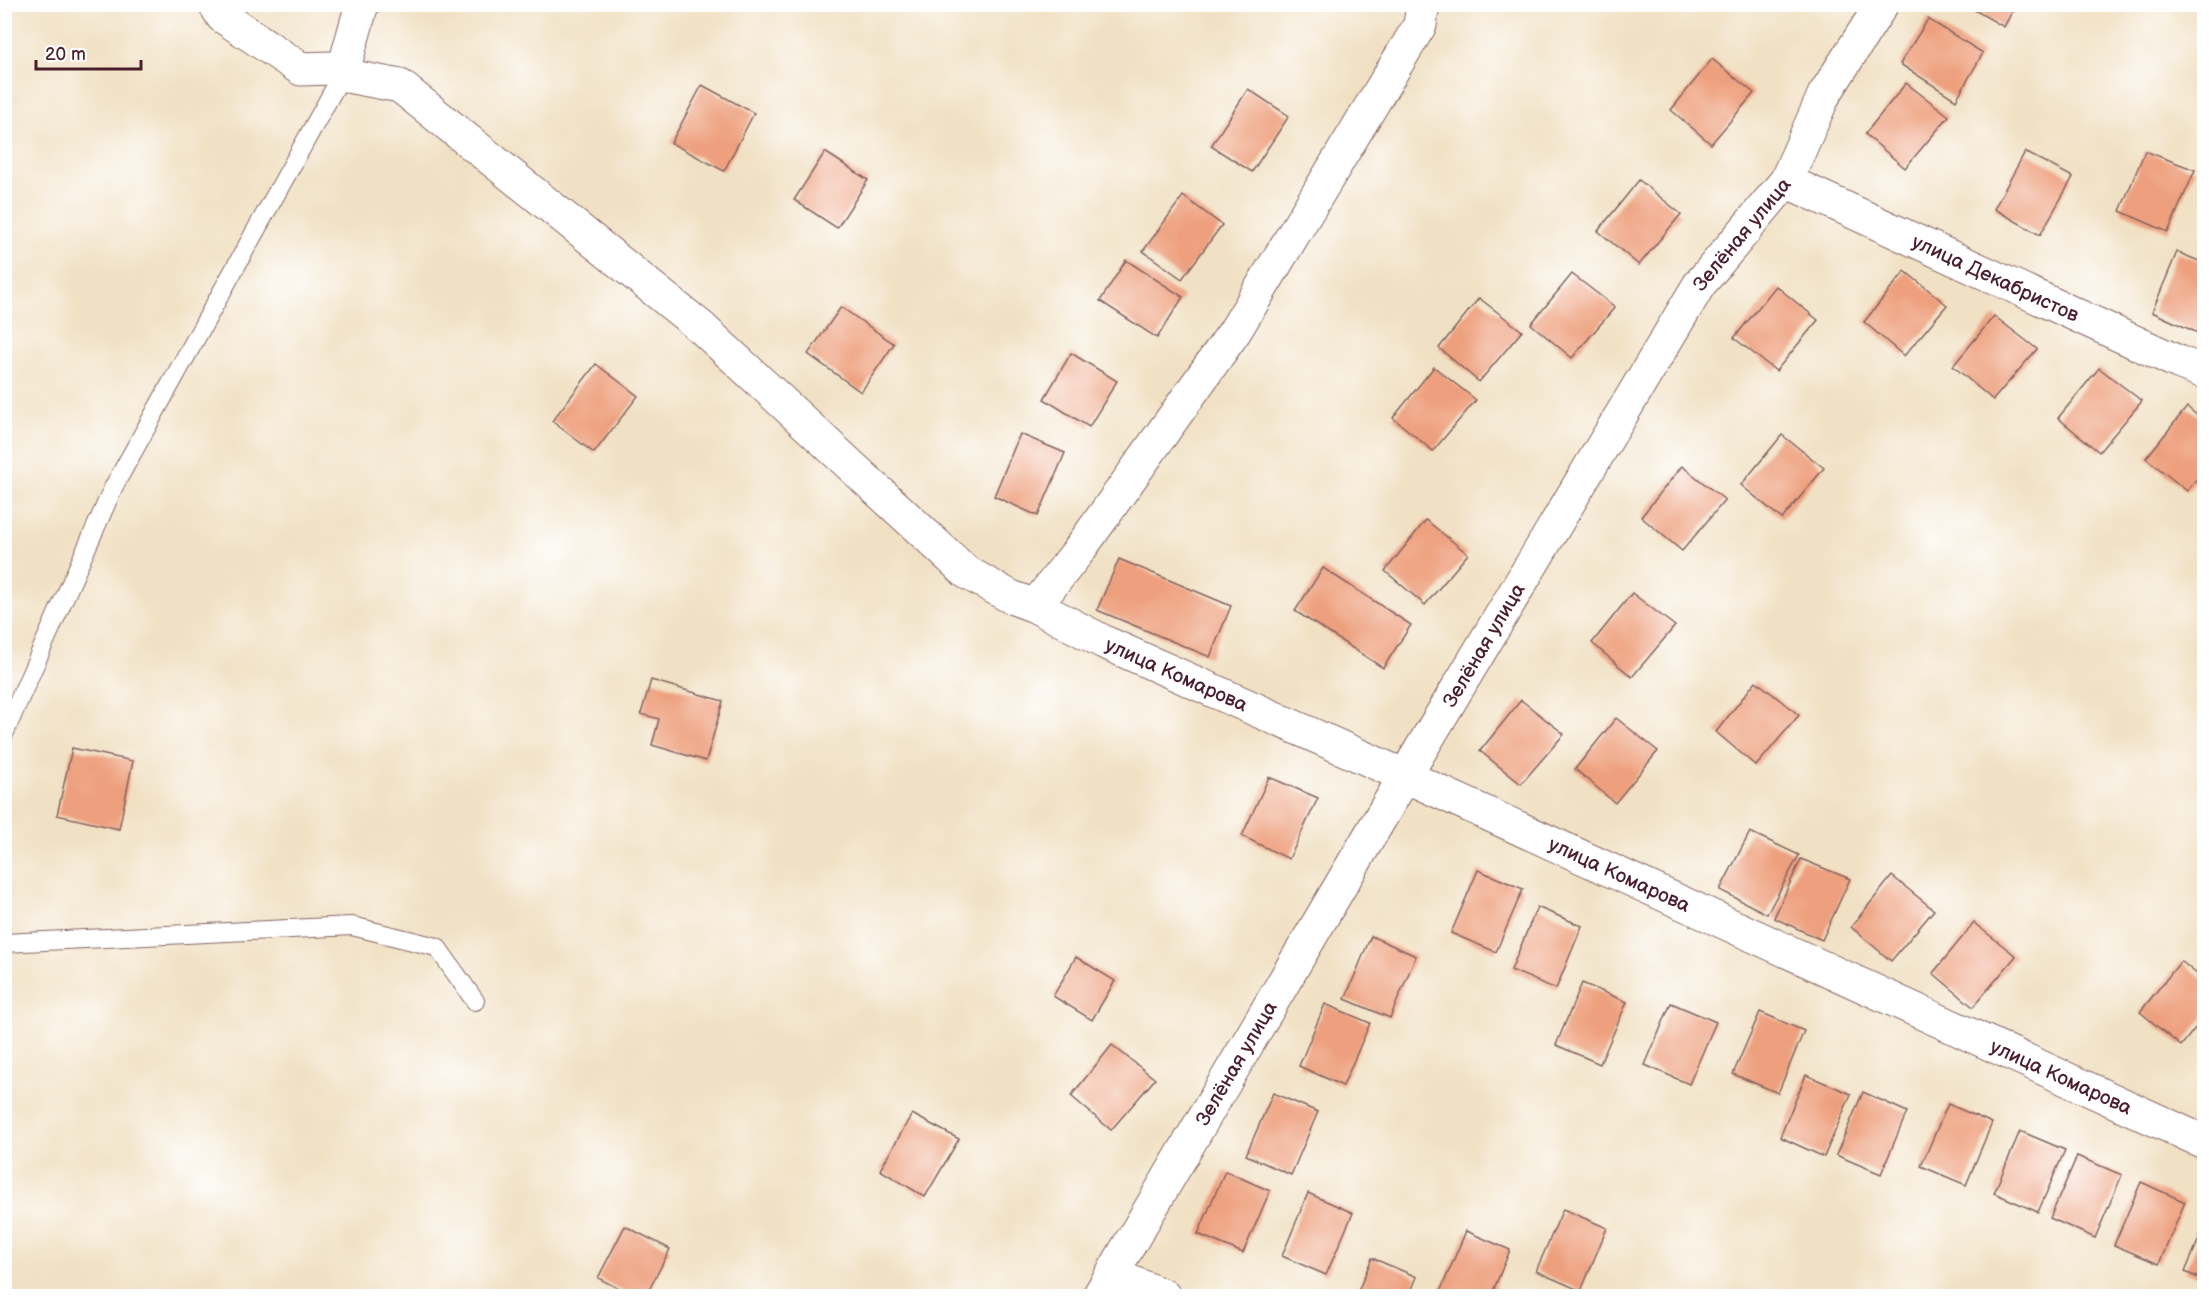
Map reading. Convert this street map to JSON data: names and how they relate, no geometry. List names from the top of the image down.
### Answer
{
  "streets": {
    "street": ["Зелёная улица", "улица Декабристов", "улица Комарова"]
  },
  "crossings": [
    ["Зелёная улица", "улица Декабристов"],
    ["Зелёная улица", "улица Комарова"]
  ],
  "scale_bar": "20 m"
}
